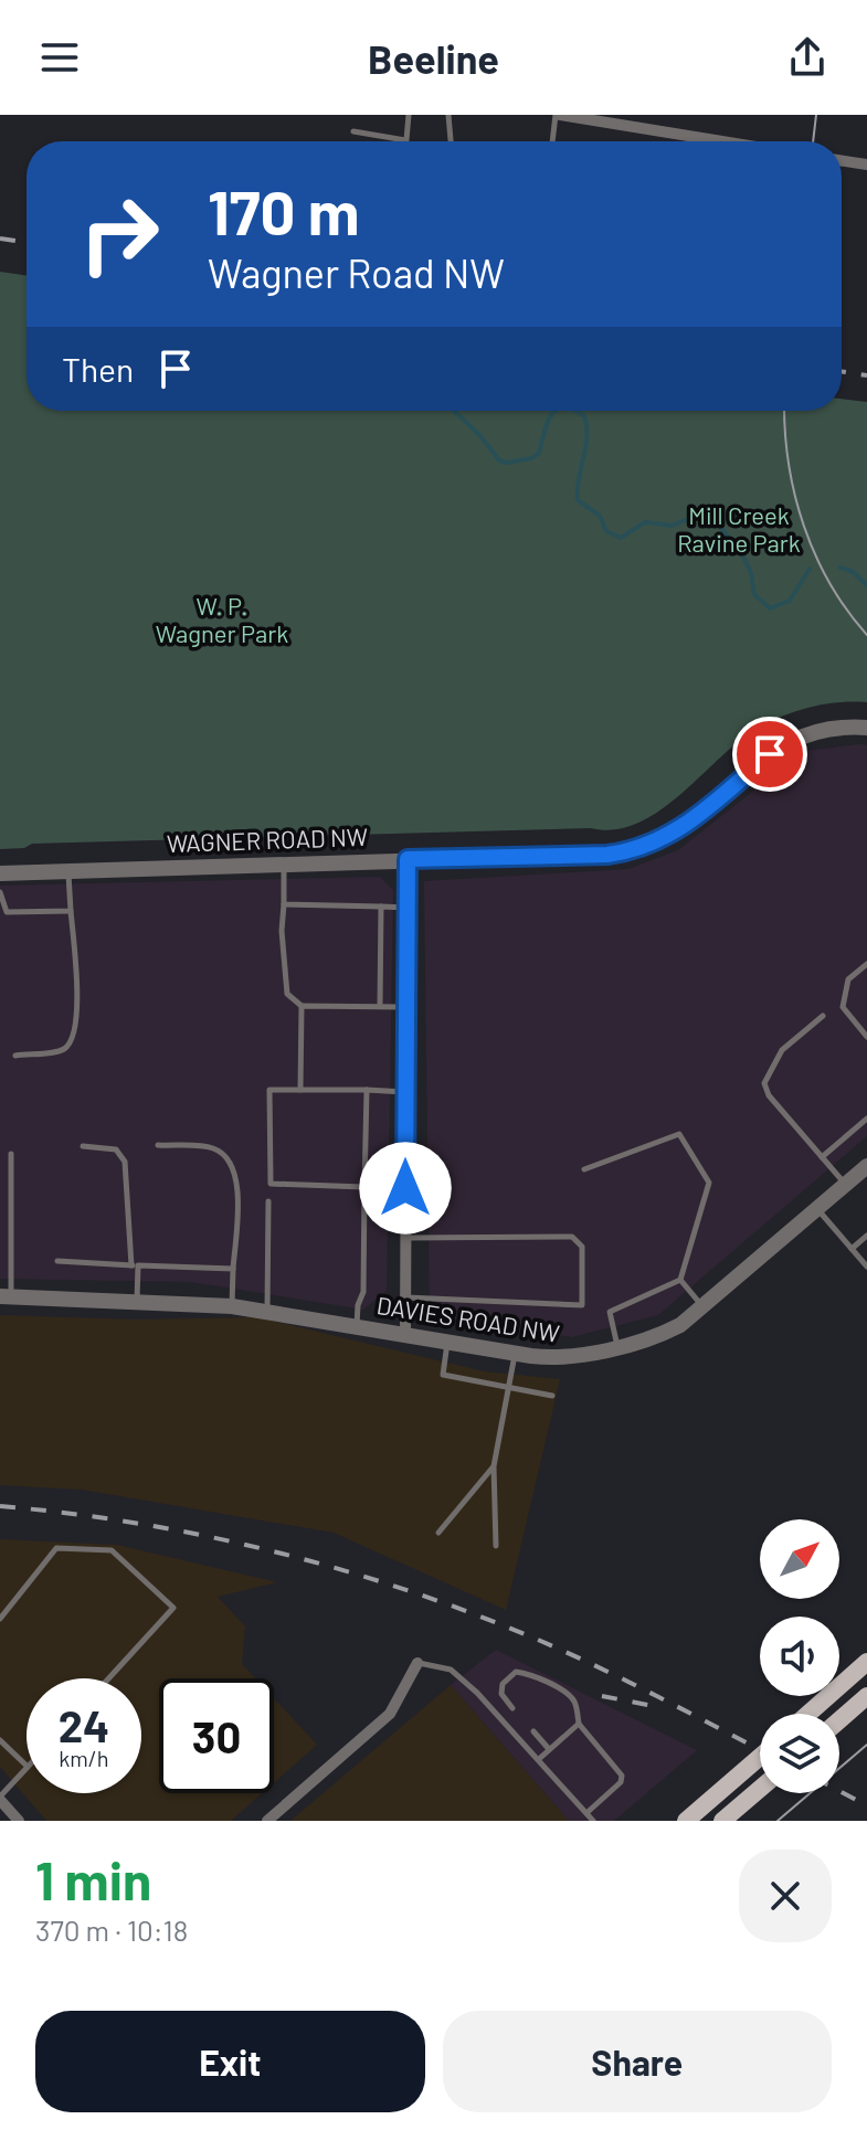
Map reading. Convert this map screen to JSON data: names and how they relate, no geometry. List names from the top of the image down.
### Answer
{
  "streets": {
    "street": ["WAGNER ROAD NW", "DAVIES ROAD NW"]
  },
  "parks": ["Mill Creek Ravine Park", "W. P. Wagner Park"],
  "north": "top right",
  "page": {
    "header": "Beeline",
    "turn": ["170 m", "Wagner Road NW"],
    "then": "Then",
    "speed": "24 km/h",
    "limit": "30",
    "heading": ["1 min", "370 m · 10:18"],
    "buttons": ["Exit", "Share"]
  }
}
